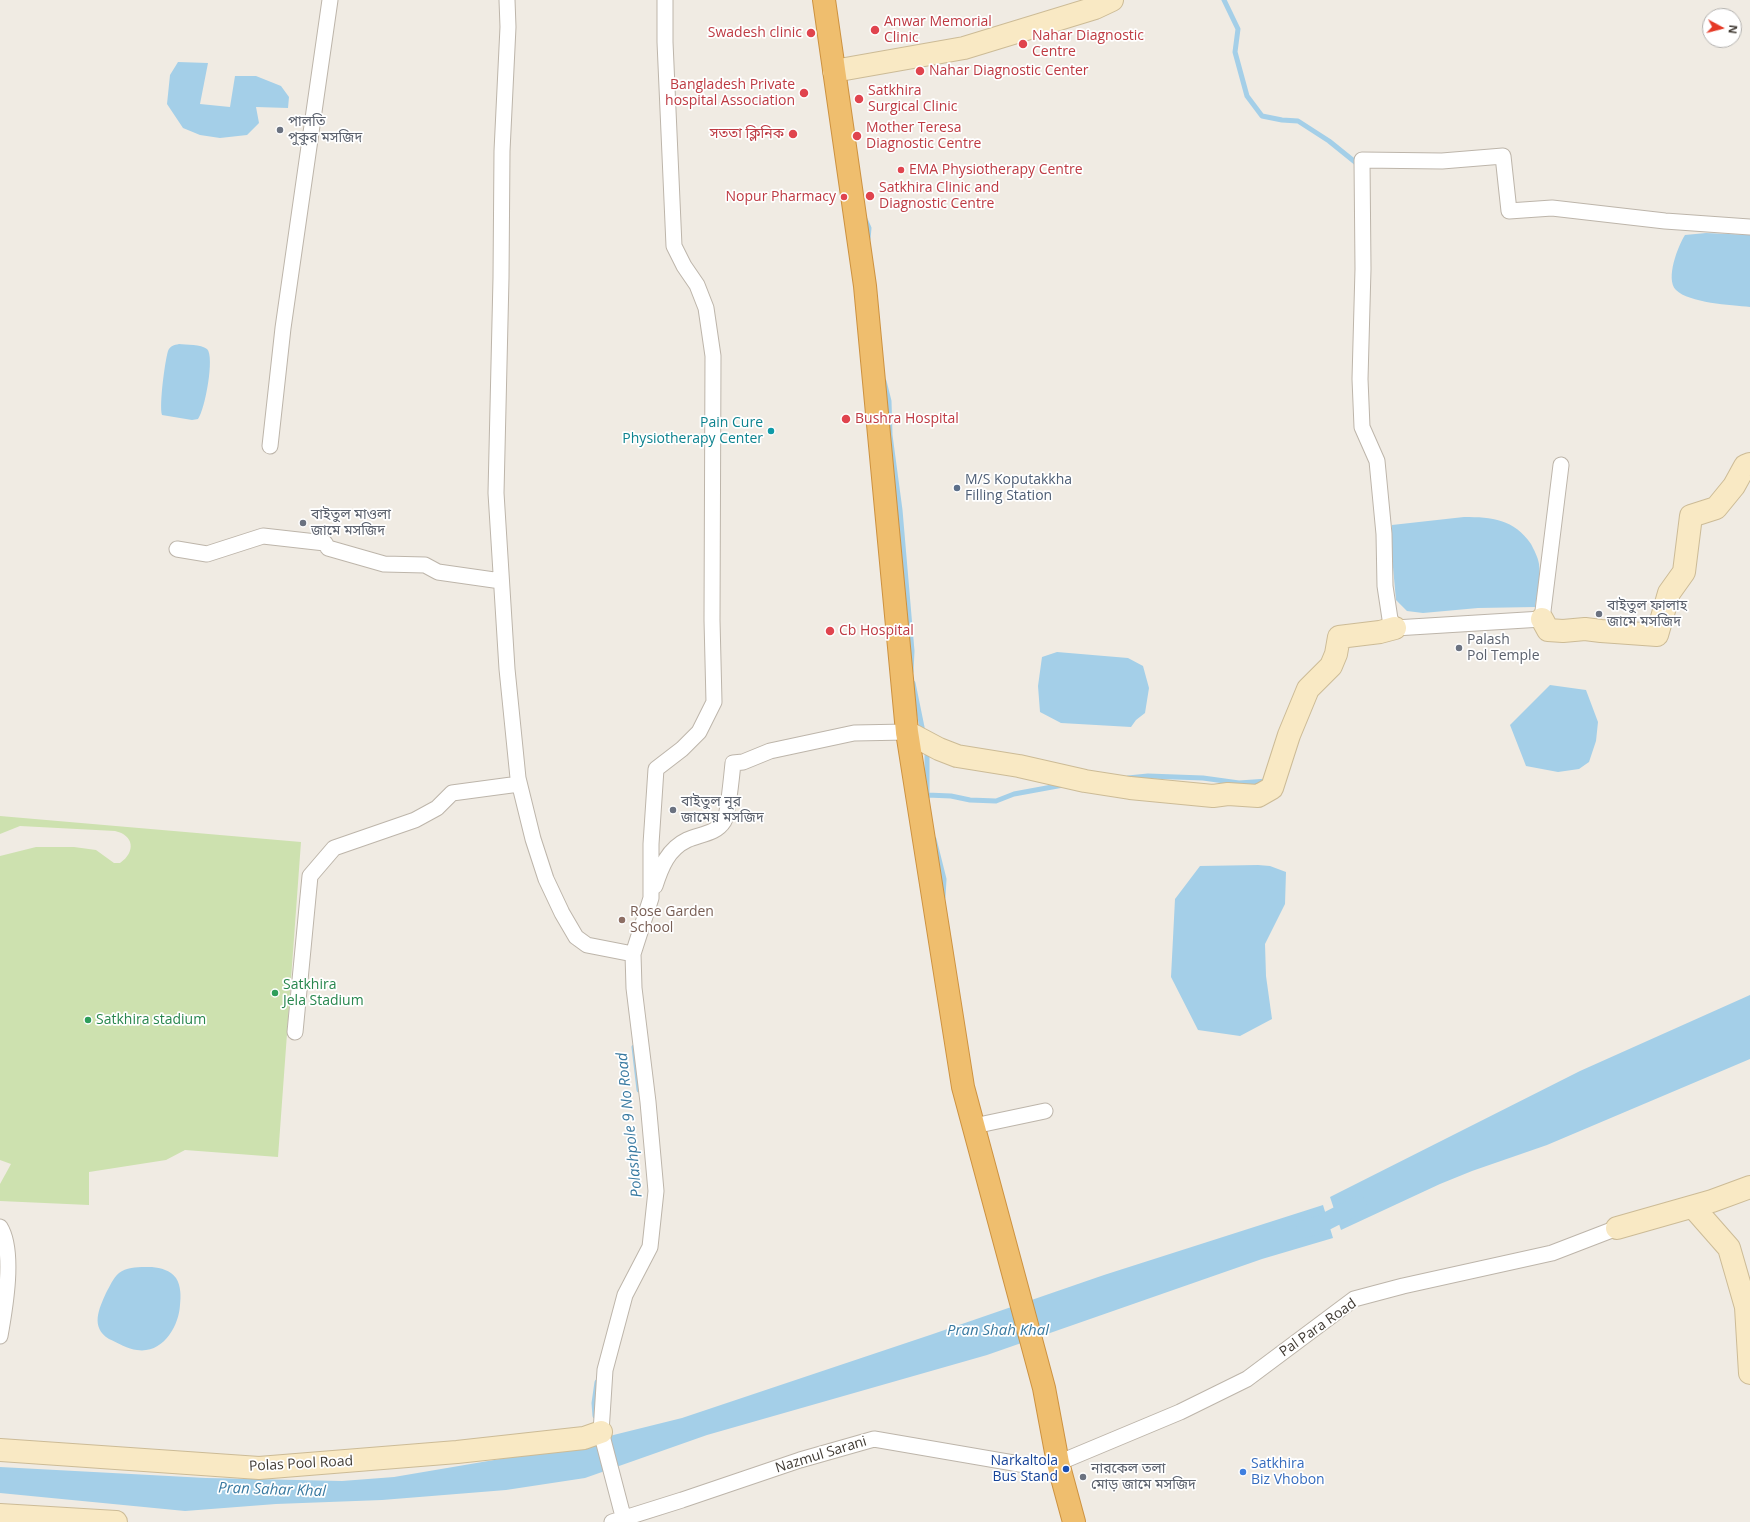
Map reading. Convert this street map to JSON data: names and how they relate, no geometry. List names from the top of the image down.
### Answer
{
  "streets": {
    "street": ["Pal Para Road", "Nazmul Sarani", "Polas Pool Road"]
  },
  "crossings": [
    ["Pal Para Road", "Nazmul Sarani"]
  ],
  "water": ["Polashpole 9 No Road", "Pran Shah Khal", "Pran Sahar Khal"],
  "places": [
    "Anwar Memorial Clinic",
    "Swadesh clinic",
    "Nahar Diagnostic Centre",
    "Nahar Diagnostic Center",
    "Bangladesh Private hospital Association",
    "Satkhira Surgical Clinic",
    "পালতি পুকুর মসজিদ",
    "সততা ক্লিনিক",
    "Mother Teresa Diagnostic Centre",
    "EMA Physiotherapy Centre",
    "Satkhira Clinic and Diagnostic Centre",
    "Nopur Pharmacy",
    "Bushra Hospital",
    "Pain Cure Physiotherapy Center",
    "M/S Koputakkha Filling Station",
    "বাইতুল মাওলা জামে মসজিদ",
    "বাইতুল ফালাহ জামে মসজিদ",
    "Cb Hospital",
    "Palash Pol Temple",
    "বাইতুল নূর জামেয় মসজিদ",
    "Rose Garden School",
    "Satkhira Jela Stadium",
    "Satkhira stadium",
    "Narkaltola Bus Stand",
    "Satkhira Biz Vhobon",
    "নারকেল তলা মোড় জামে মসজিদ"
  ],
  "north": "right"
}
